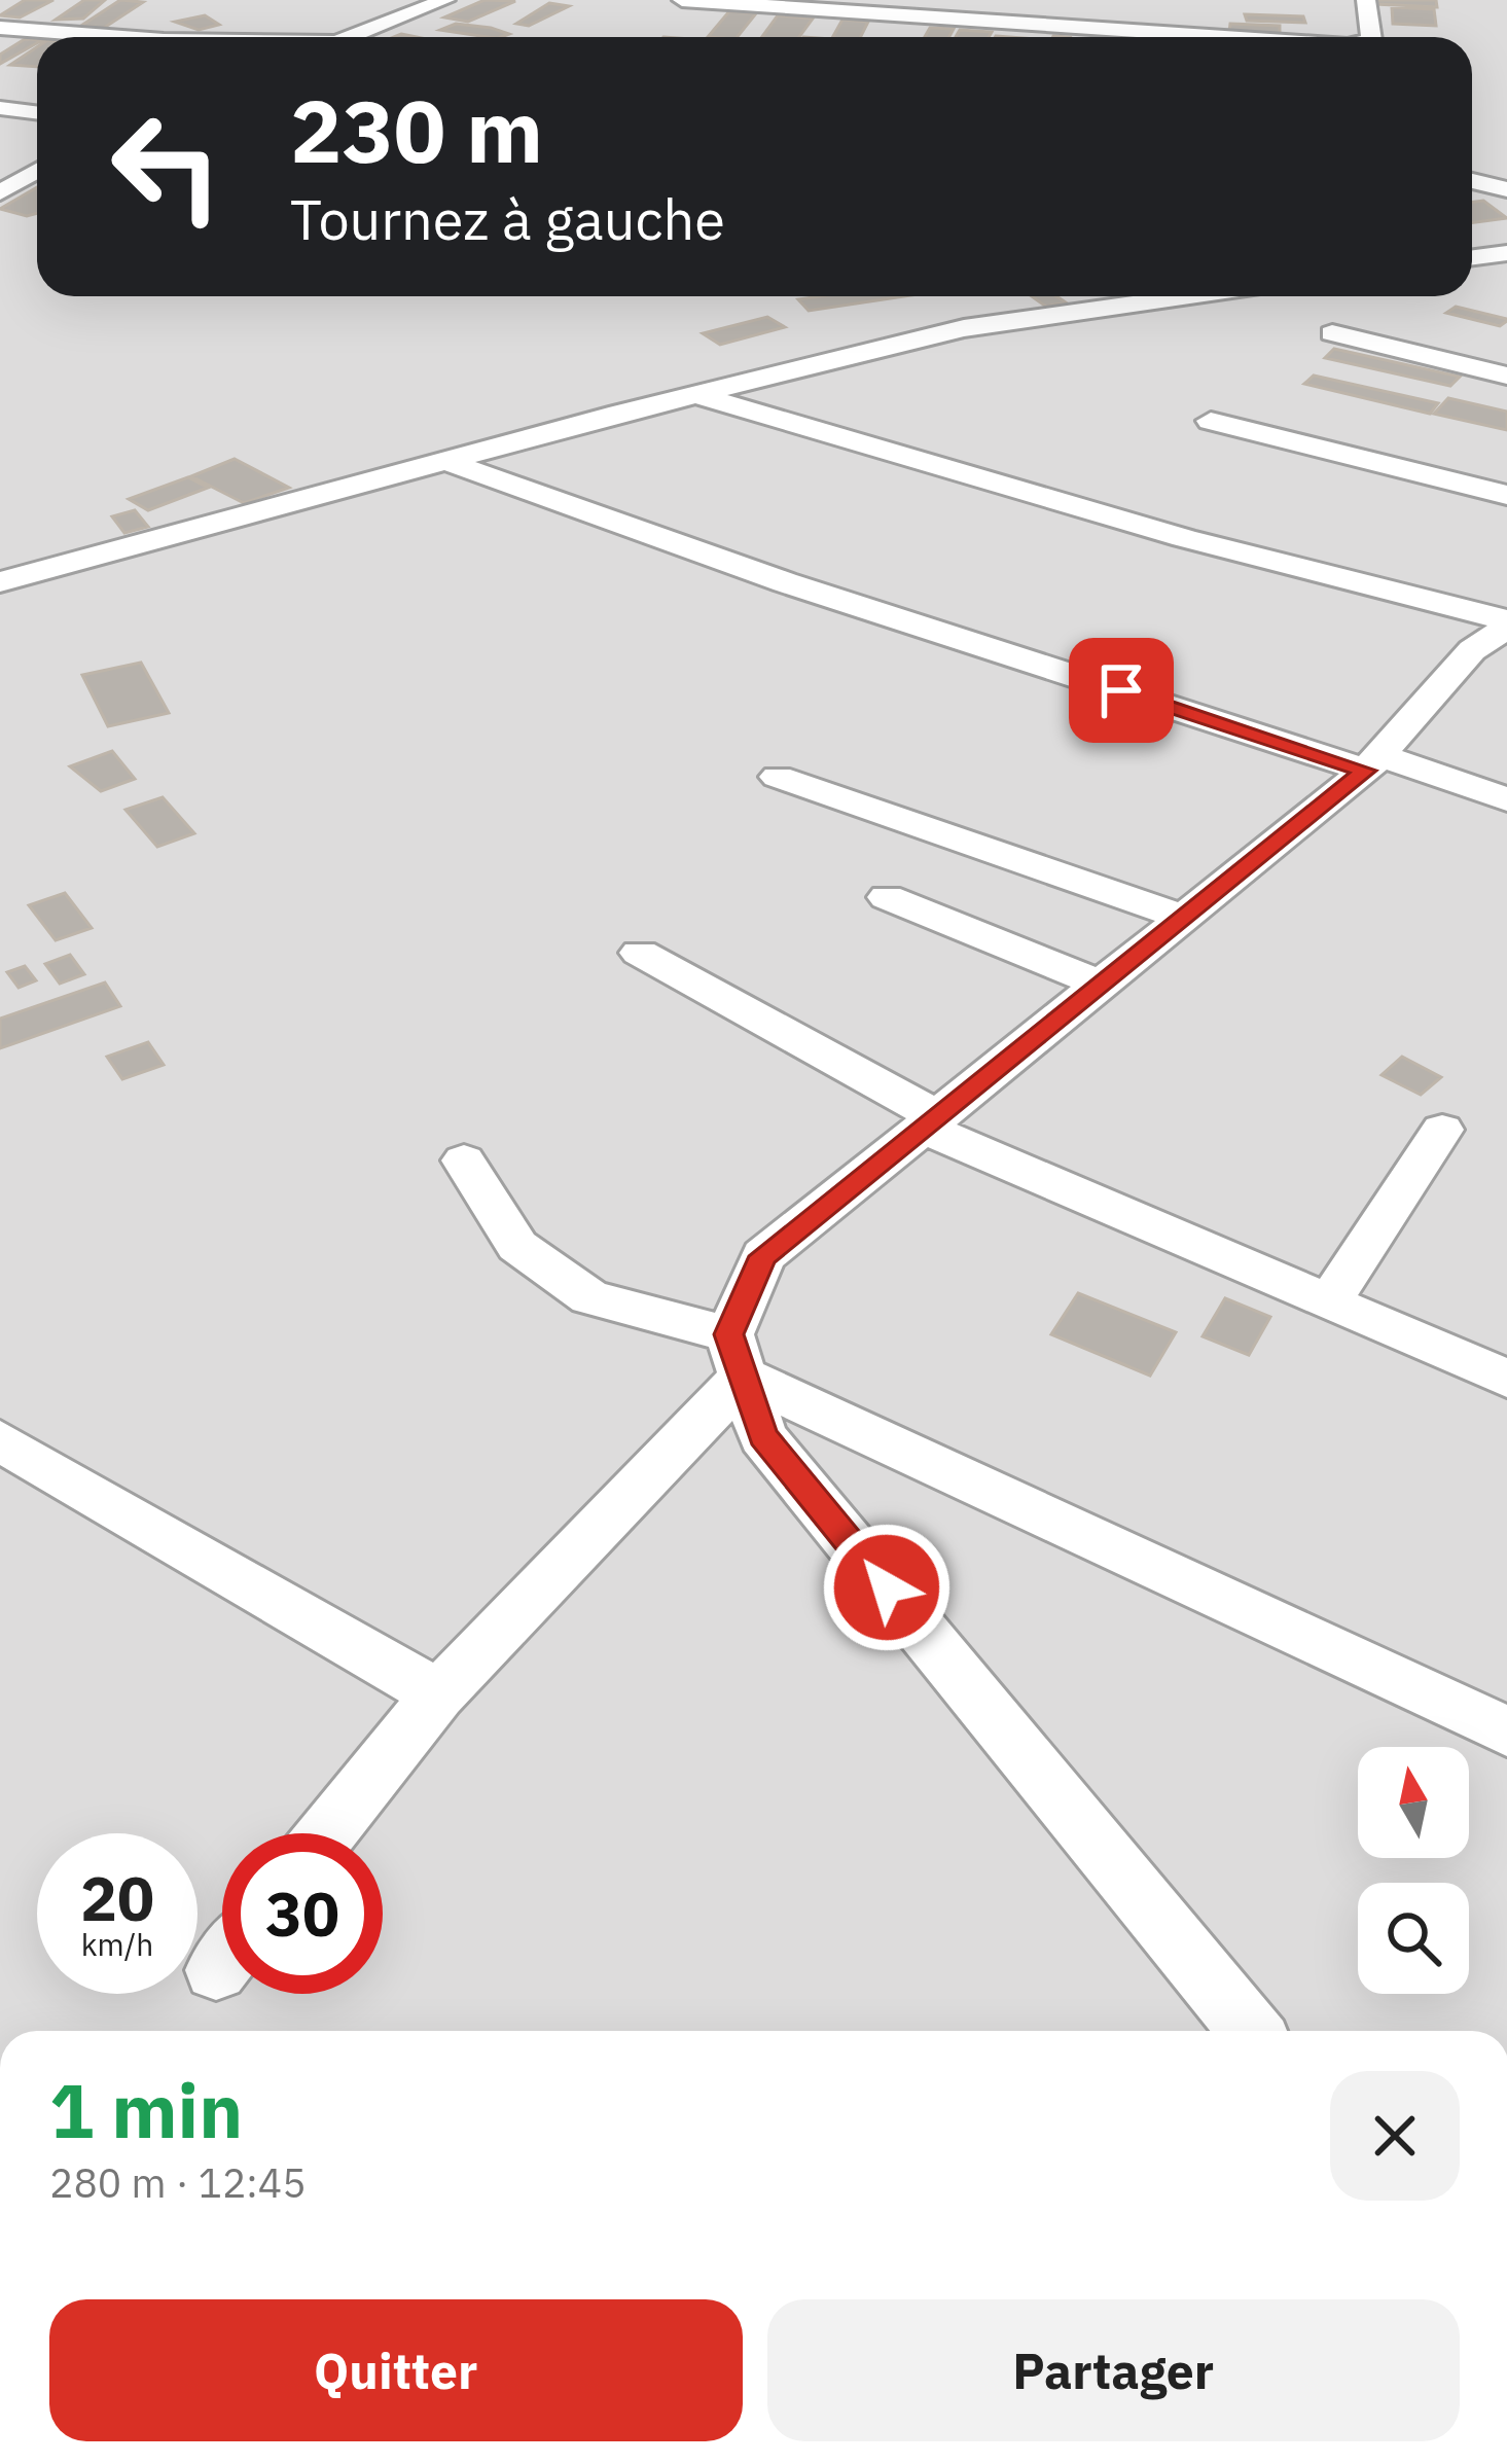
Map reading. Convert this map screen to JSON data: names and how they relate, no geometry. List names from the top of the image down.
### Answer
{
  "north": "top",
  "page": {
    "turn": ["230 m", "Tournez à gauche"],
    "speed": "20 km/h",
    "limit": "30",
    "heading": ["1 min", "280 m · 12:45"],
    "buttons": ["Quitter", "Partager"]
  }
}
